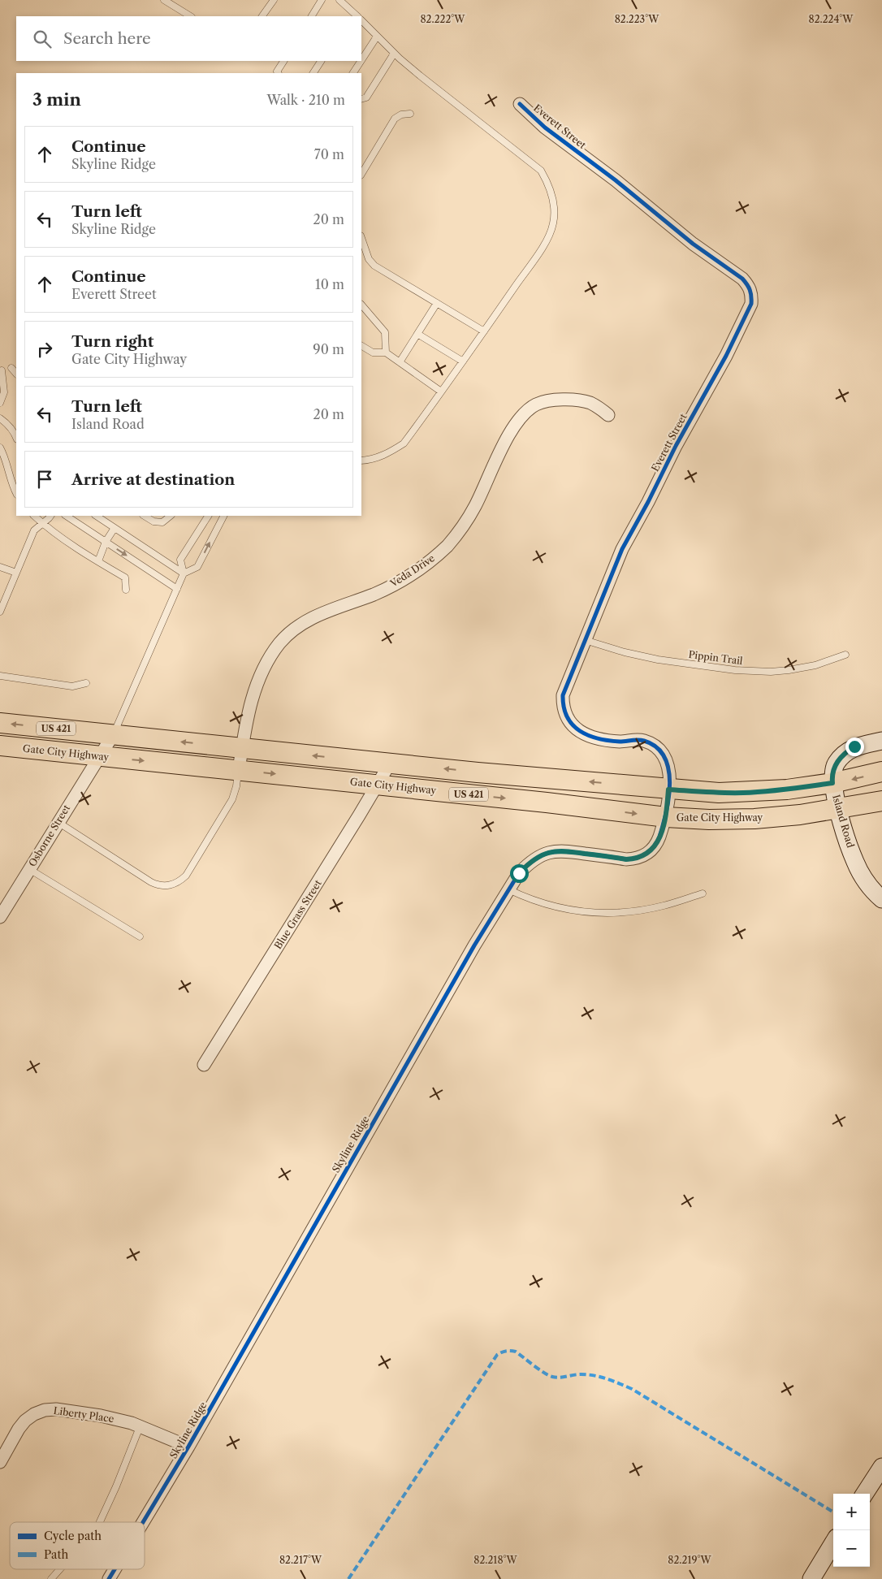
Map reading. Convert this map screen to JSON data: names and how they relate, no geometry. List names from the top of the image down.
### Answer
{
  "streets": {
    "main road": ["US 421", "Gate City Highway"],
    "street": [
      "Everett Street",
      "Veda Drive",
      "Island Road",
      "Osborne Street",
      "Blue Grass Street",
      "Skyline Ridge",
      "Liberty Place"
    ],
    "lane": ["Pippin Trail"]
  },
  "crossings": [
    ["Everett Street", "Pippin Trail"],
    ["Everett Street", "US 421"],
    ["Everett Street", "Gate City Highway"],
    ["Everett Street", "Skyline Ridge"],
    ["Veda Drive", "US 421"],
    ["Veda Drive", "Gate City Highway"],
    ["US 421", "Island Road"],
    ["US 421", "Osborne Street"],
    ["US 421", "Blue Grass Street"],
    ["Gate City Highway", "Island Road"],
    ["Gate City Highway", "Osborne Street"],
    ["Gate City Highway", "Blue Grass Street"],
    ["Gate City Highway", "Skyline Ridge"],
    ["Skyline Ridge", "Liberty Place"]
  ],
  "legend": ["Cycle path", "Path"],
  "page": {
    "search": "Search here",
    "heading": ["3 min", "Walk · 210 m"],
    "list": [
      ["Continue", "Skyline Ridge", "70 m"],
      ["Turn left", "Skyline Ridge", "20 m"],
      ["Continue", "Everett Street", "10 m"],
      ["Turn right", "Gate City Highway", "90 m"],
      ["Turn left", "Island Road", "20 m"],
      "Arrive at destination"
    ],
    "map_buttons": ["+", "−"]
  },
  "coordinates": [
    "82.223°W",
    "82.224°W",
    "82.222°W",
    "82.217°W",
    "82.218°W",
    "82.219°W"
  ]
}
